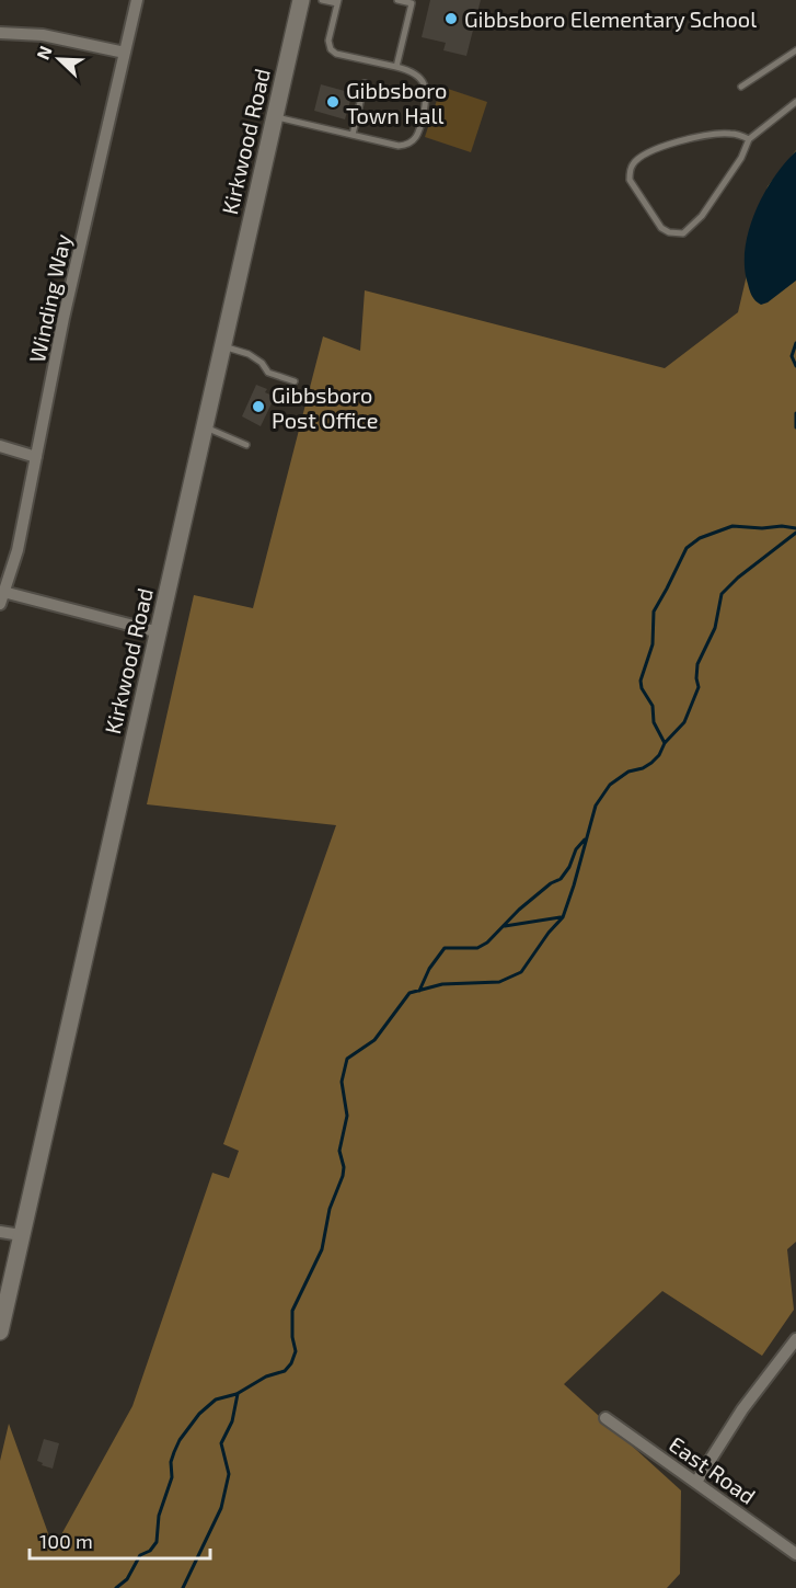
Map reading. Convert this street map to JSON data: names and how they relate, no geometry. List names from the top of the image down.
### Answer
{
  "streets": {
    "street": ["Kirkwood Road", "Winding Way", "East Road"]
  },
  "places": ["Gibbsboro Elementary School", "Gibbsboro Town Hall", "Gibbsboro Post Office"],
  "scale_bar": "100 m",
  "north": "top left"
}
